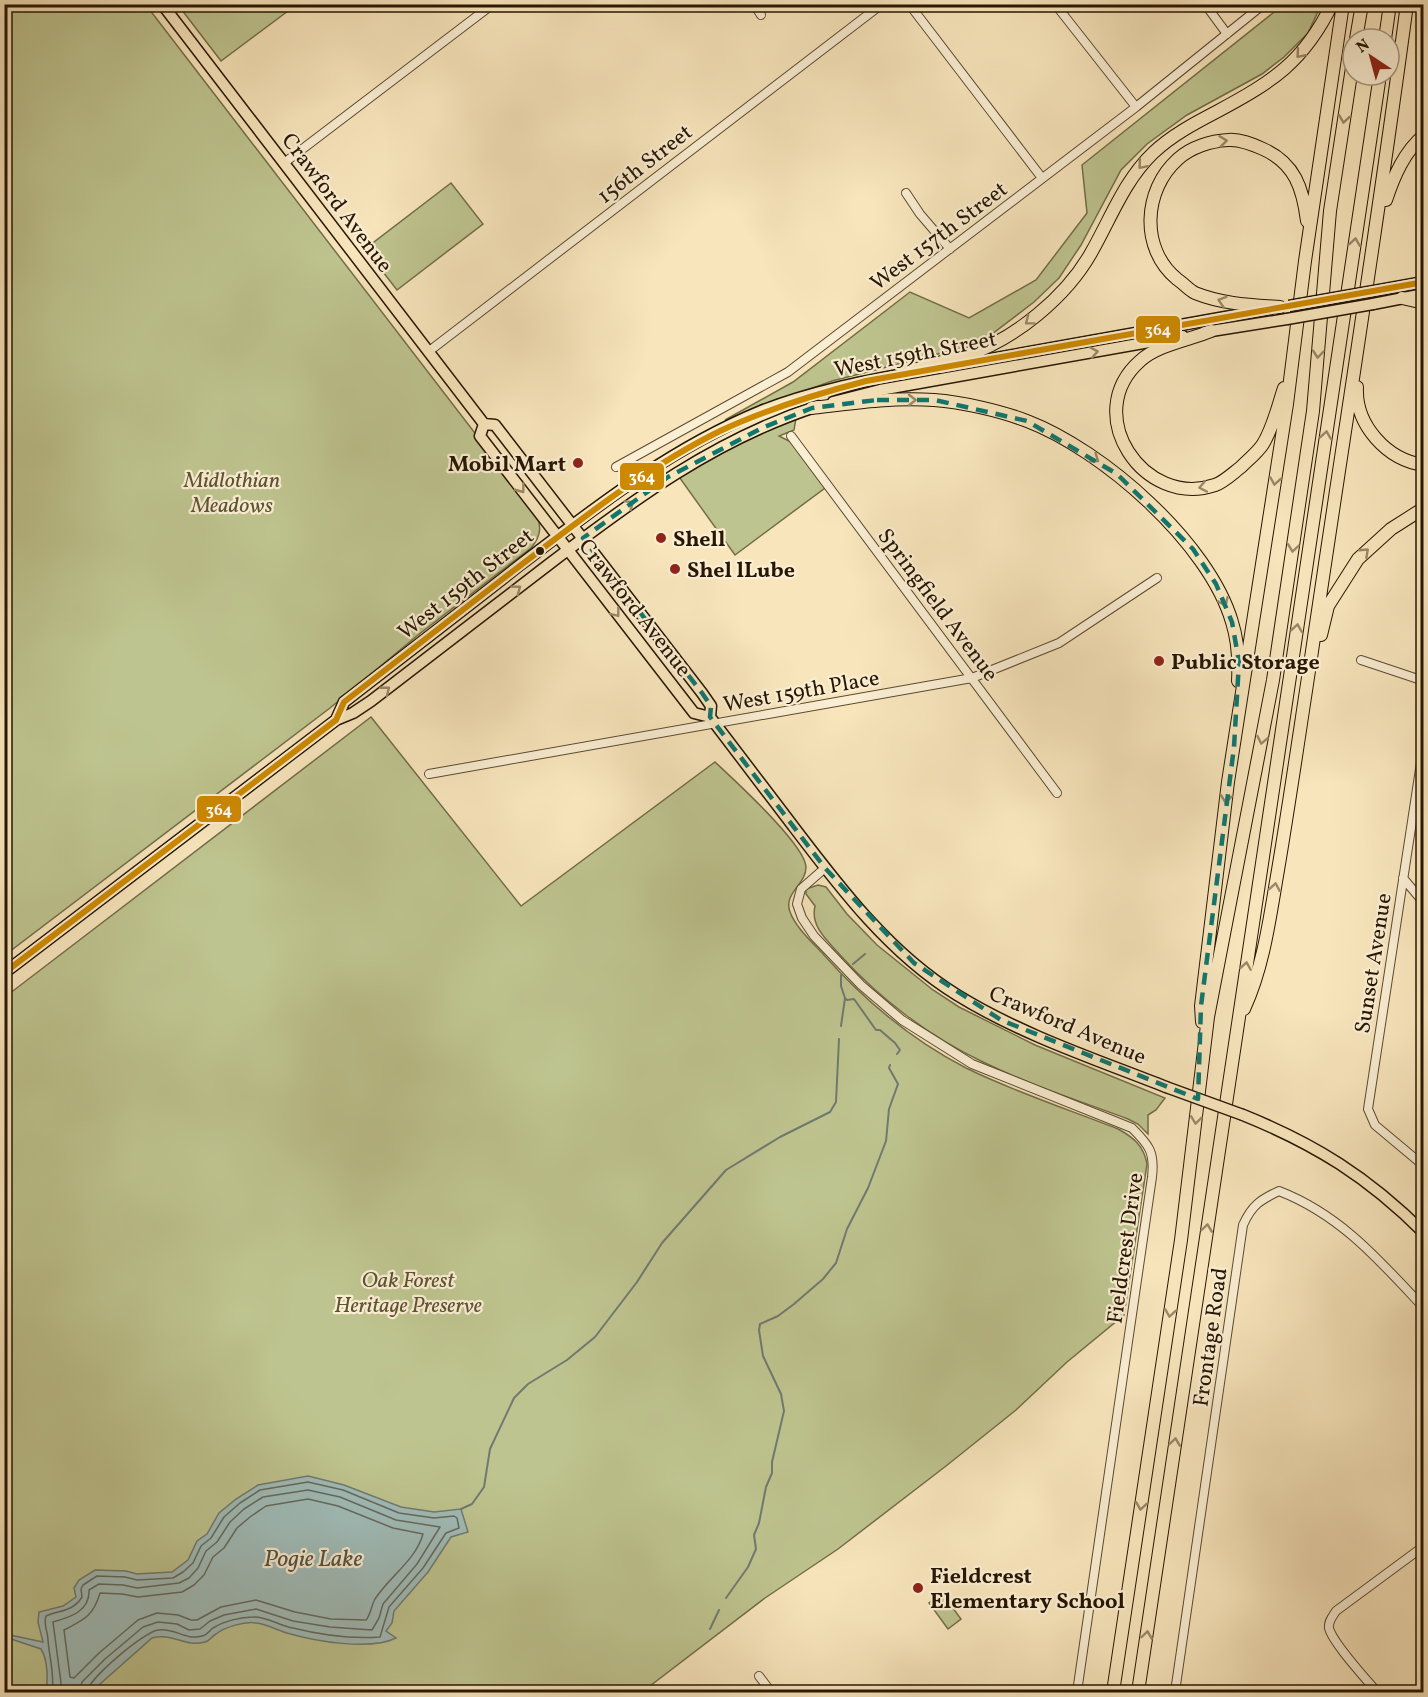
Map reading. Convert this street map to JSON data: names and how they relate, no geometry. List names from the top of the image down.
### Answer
{
  "streets": {
    "main road": ["Crawford Avenue", "West 159th Street"],
    "street": [
      "156th Street",
      "West 157th Street",
      "Springfield Avenue",
      "West 159th Place",
      "Sunset Avenue",
      "Fieldcrest Drive",
      "Frontage Road"
    ]
  },
  "crossings": [
    ["156th Street", "Crawford Avenue"],
    ["Crawford Avenue", "West 159th Street"],
    ["Crawford Avenue", "West 159th Place"],
    ["Crawford Avenue", "Fieldcrest Drive"],
    ["Springfield Avenue", "West 159th Place"]
  ],
  "water": ["Pogie Lake"],
  "parks": ["Midlothian Meadows", "Oak Forest Heritage Preserve"],
  "places": [
    "Mobil Mart",
    "Shell",
    "Shel lLube",
    "Public Storage",
    "Fieldcrest Elementary School"
  ],
  "lines": ["transit line 364"],
  "north": "top left"
}
